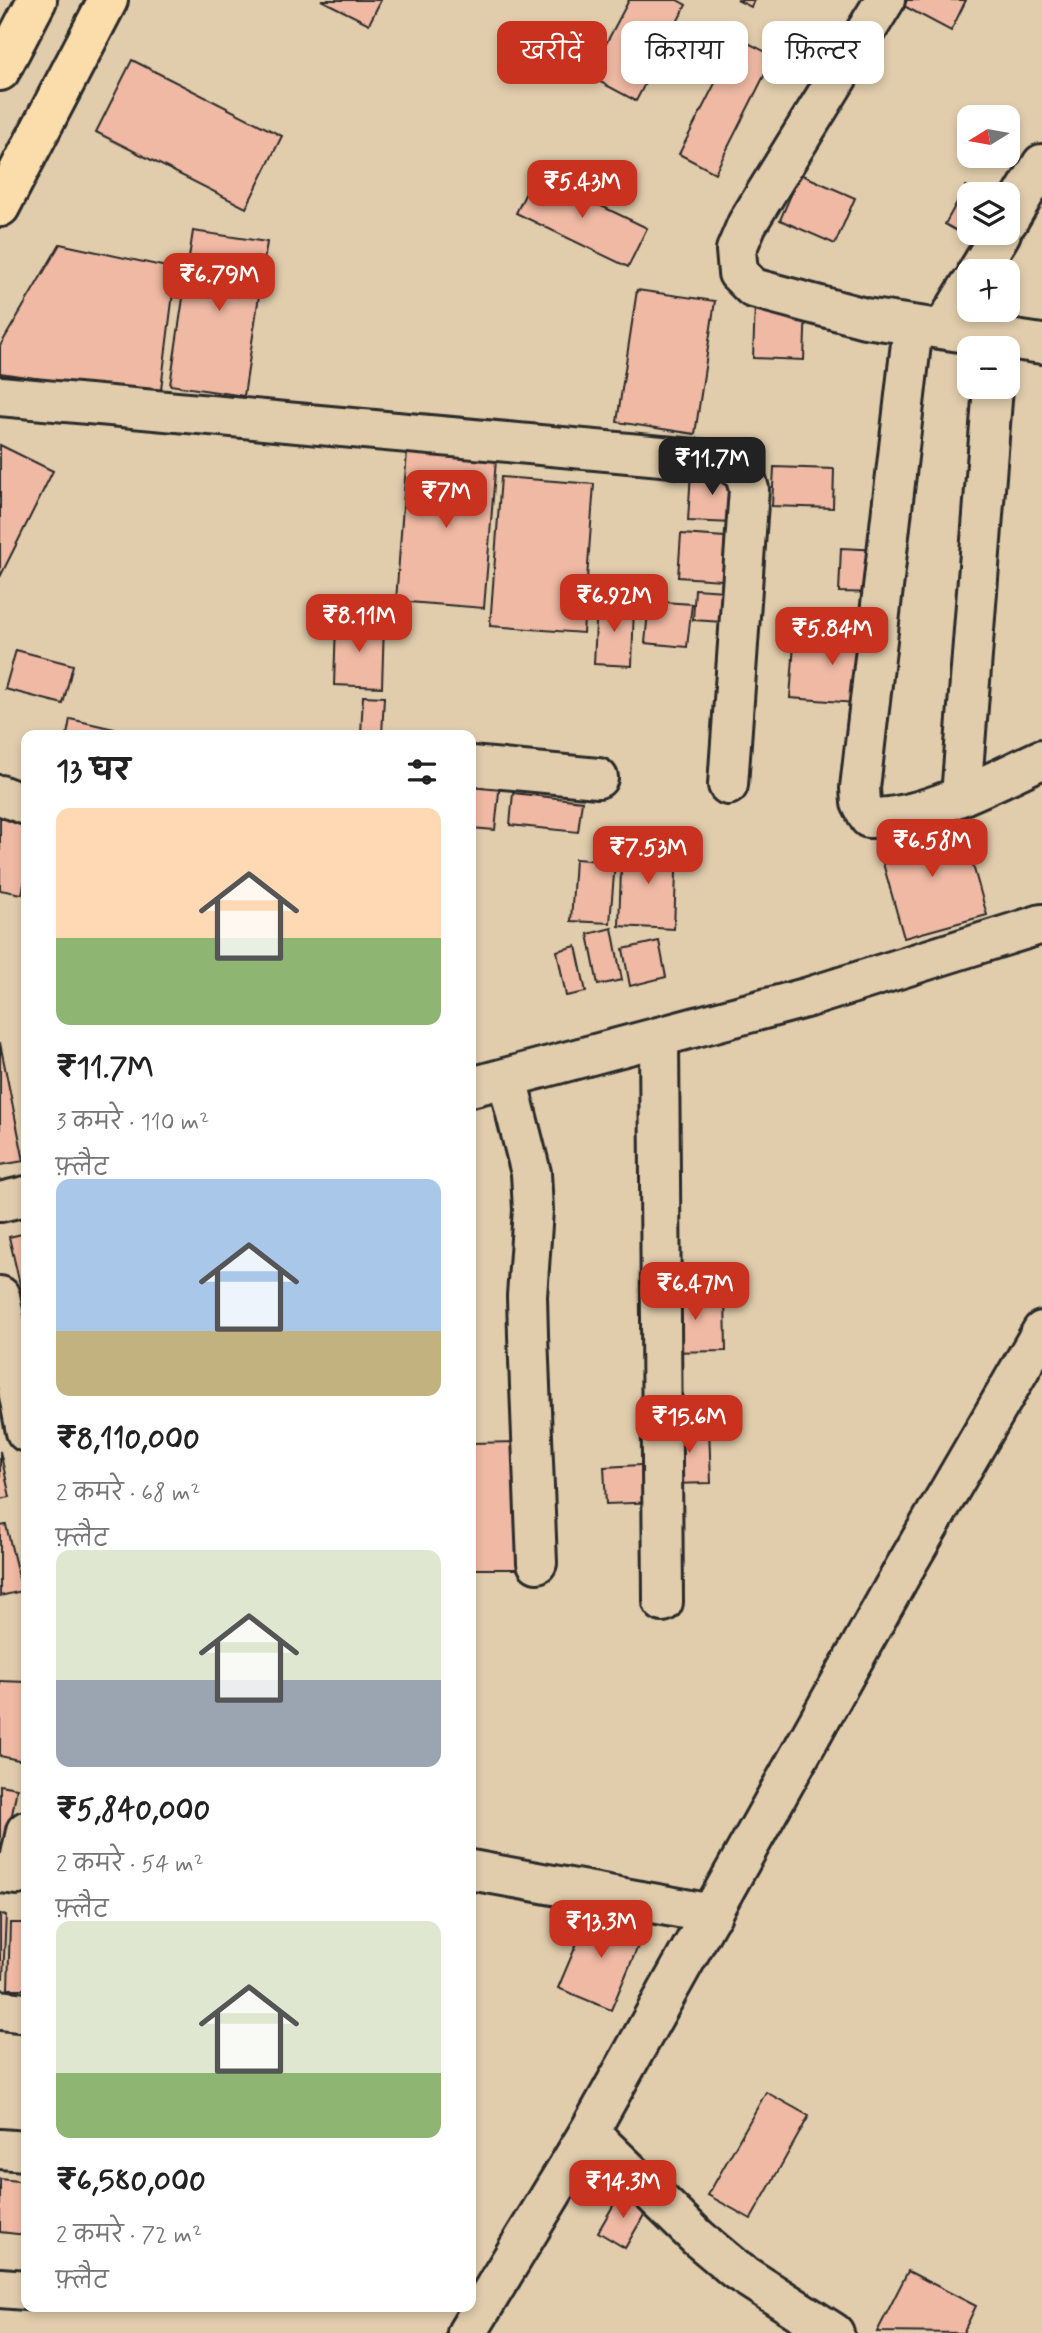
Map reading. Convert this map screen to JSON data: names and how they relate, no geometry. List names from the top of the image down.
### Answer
{
  "north": "left",
  "page": {
    "chip": ["खरीदें", "किराया", "फ़िल्टर"],
    "map_buttons": ["+", "−"],
    "price": [
      "₹5.43M",
      "₹6.79M",
      "₹11.7M",
      "₹7M",
      "₹6.92M",
      "₹8.11M",
      "₹5.84M",
      "₹6.58M",
      "₹7.53M",
      "₹6.47M",
      "₹15.6M",
      "₹13.3M",
      "₹14.3M"
    ],
    "heading": "13 घर",
    "list": [
      {
        "name": "₹11.7M",
        "note": "3 कमरे · 110 m² · फ़्लैट"
      },
      {
        "name": "₹8,110,000",
        "note": "2 कमरे · 68 m² · फ़्लैट"
      },
      {
        "name": "₹5,840,000",
        "note": "2 कमरे · 54 m² · फ़्लैट"
      },
      {
        "name": "₹6,580,000",
        "note": "2 कमरे · 72 m² · फ़्लैट"
      }
    ]
  }
}
